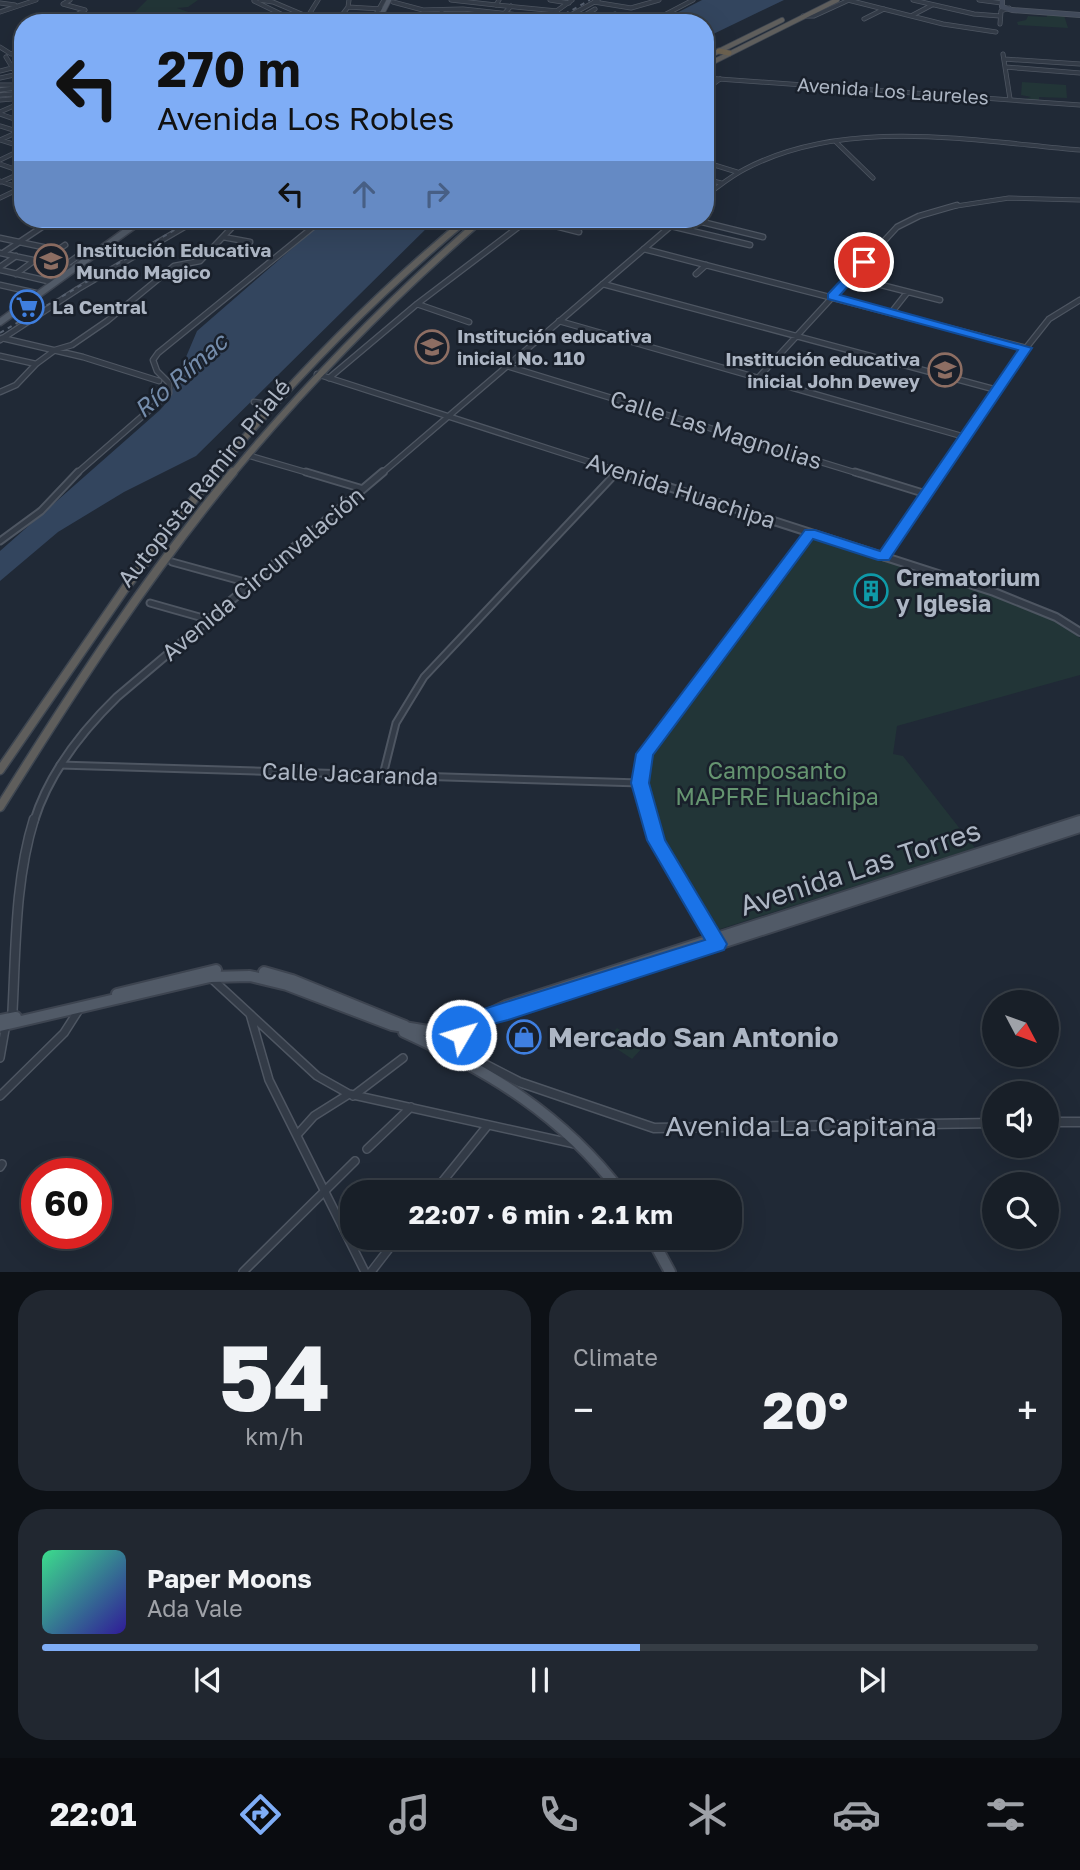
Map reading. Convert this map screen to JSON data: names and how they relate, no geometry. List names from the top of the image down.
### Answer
{
  "streets": {
    "highway": ["Autopista Ramiro Prialé"],
    "main road": ["Avenida Las Torres"],
    "street": [
      "Avenida Los Laureles",
      "Calle Las Magnolias",
      "Avenida Huachipa",
      "Avenida Circunvalación",
      "Calle Jacaranda",
      "Avenida La Capitana"
    ]
  },
  "crossings": [
    ["Calle Las Magnolias", "Avenida Circunvalación"],
    ["Autopista Ramiro Prialé", "Avenida Huachipa"],
    ["Avenida Huachipa", "Avenida Circunvalación"],
    ["Avenida Circunvalación", "Calle Jacaranda"],
    ["Avenida Circunvalación", "Avenida Las Torres"],
    ["Avenida Las Torres", "Avenida La Capitana"]
  ],
  "water": ["Río Rímac"],
  "parks": ["Camposanto MAPFRE Huachipa"],
  "places": {
    "school or university": ["Institución Educativa Mundo Magico", "Institución educativa inicial No. 110", "Institución educativa inicial John Dewey"],
    "supermarket": ["La Central"],
    "building": ["Crematorium y Iglesia"],
    "shop": ["Mercado San Antonio"]
  },
  "north": "bottom right",
  "page": {
    "turn": ["270 m", "Avenida Los Robles"],
    "limit": "60",
    "trip": "22:07 · 6 min · 2.1 km",
    "tile": [
      ["54", "km/h"],
      "Climate"
    ],
    "heat": ["−", "20°", "+"],
    "song": ["Paper Moons", "Ada Vale"],
    "tabs": "22:01"
  }
}
